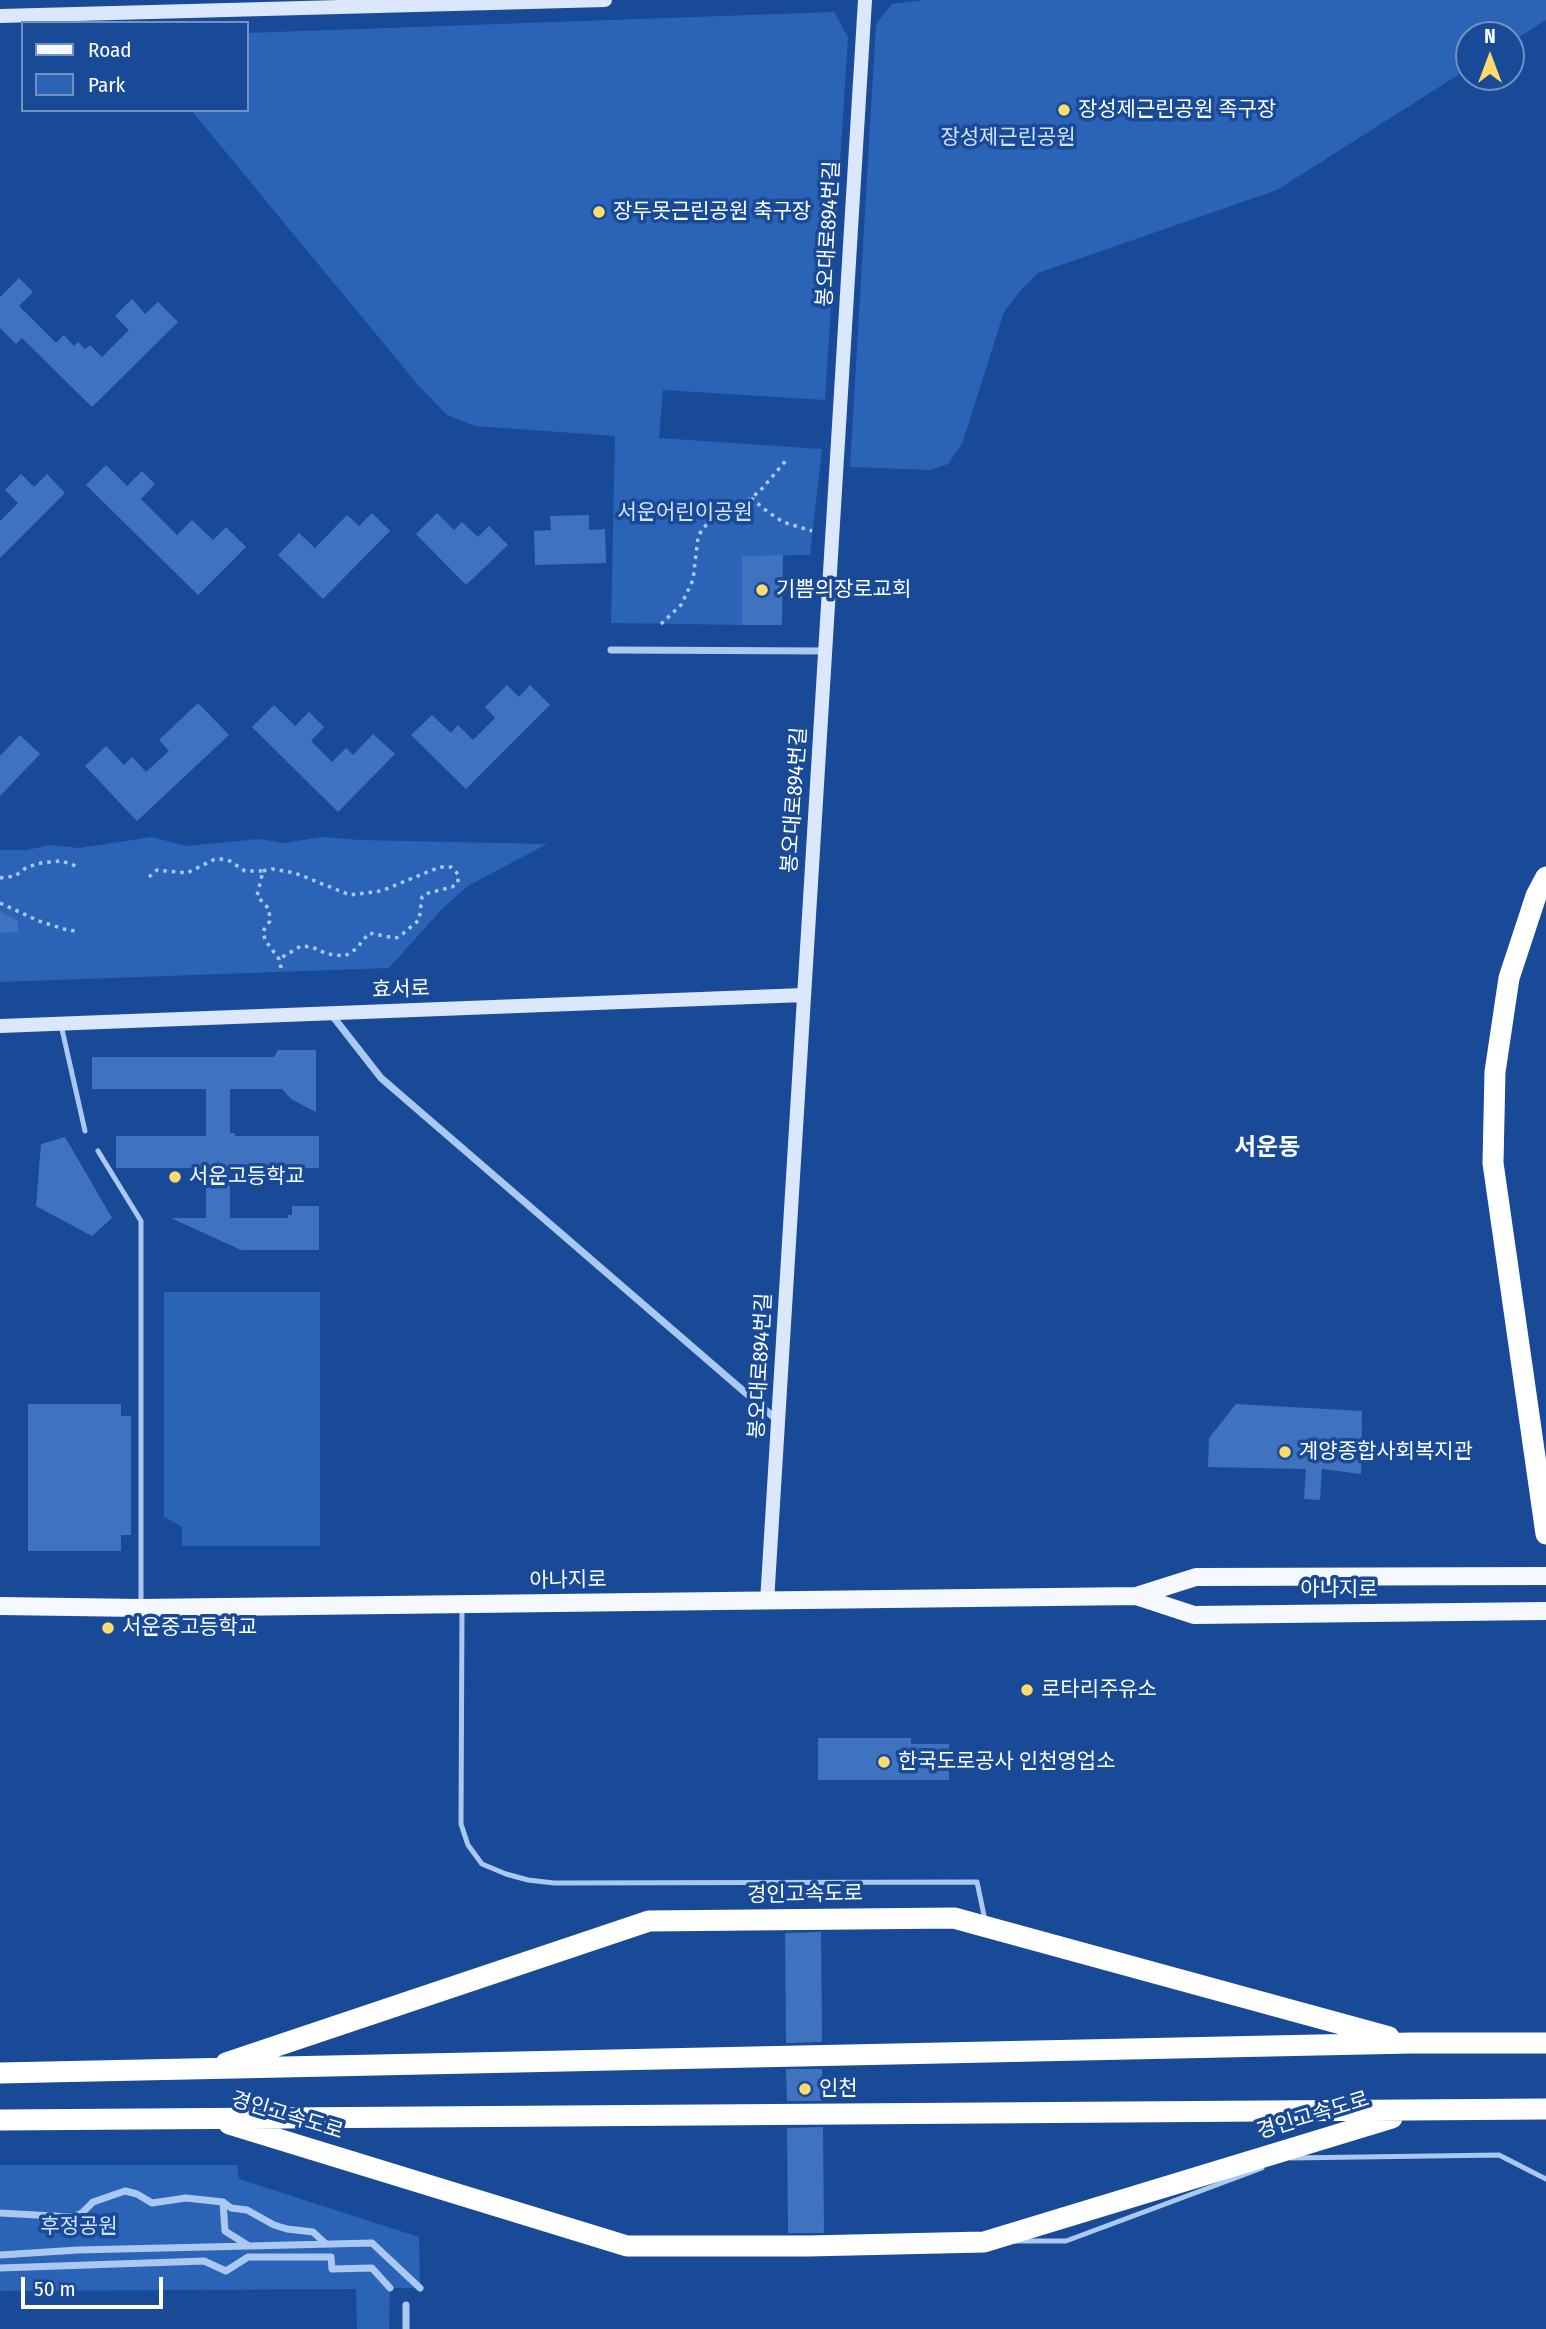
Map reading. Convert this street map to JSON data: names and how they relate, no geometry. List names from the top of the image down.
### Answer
{
  "streets": {
    "highway": ["경인고속도로"],
    "main road": ["아나지로"],
    "street": ["봉오대로894번길", "효서로"]
  },
  "crossings": [
    ["봉오대로894번길", "효서로"],
    ["봉오대로894번길", "아나지로"]
  ],
  "districts": ["서운동"],
  "parks": ["장성제근린공원", "서운어린이공원", "후정공원"],
  "places": [
    "장성제근린공원 족구장",
    "장두못근린공원 축구장",
    "기쁨의장로교회",
    "서운고등학교",
    "계양종합사회복지관",
    "서운중고등학교",
    "로타리주유소",
    "한국도로공사 인천영업소",
    "인천"
  ],
  "legend": ["Road", "Park"],
  "scale_bar": "50 m",
  "north": "top"
}
